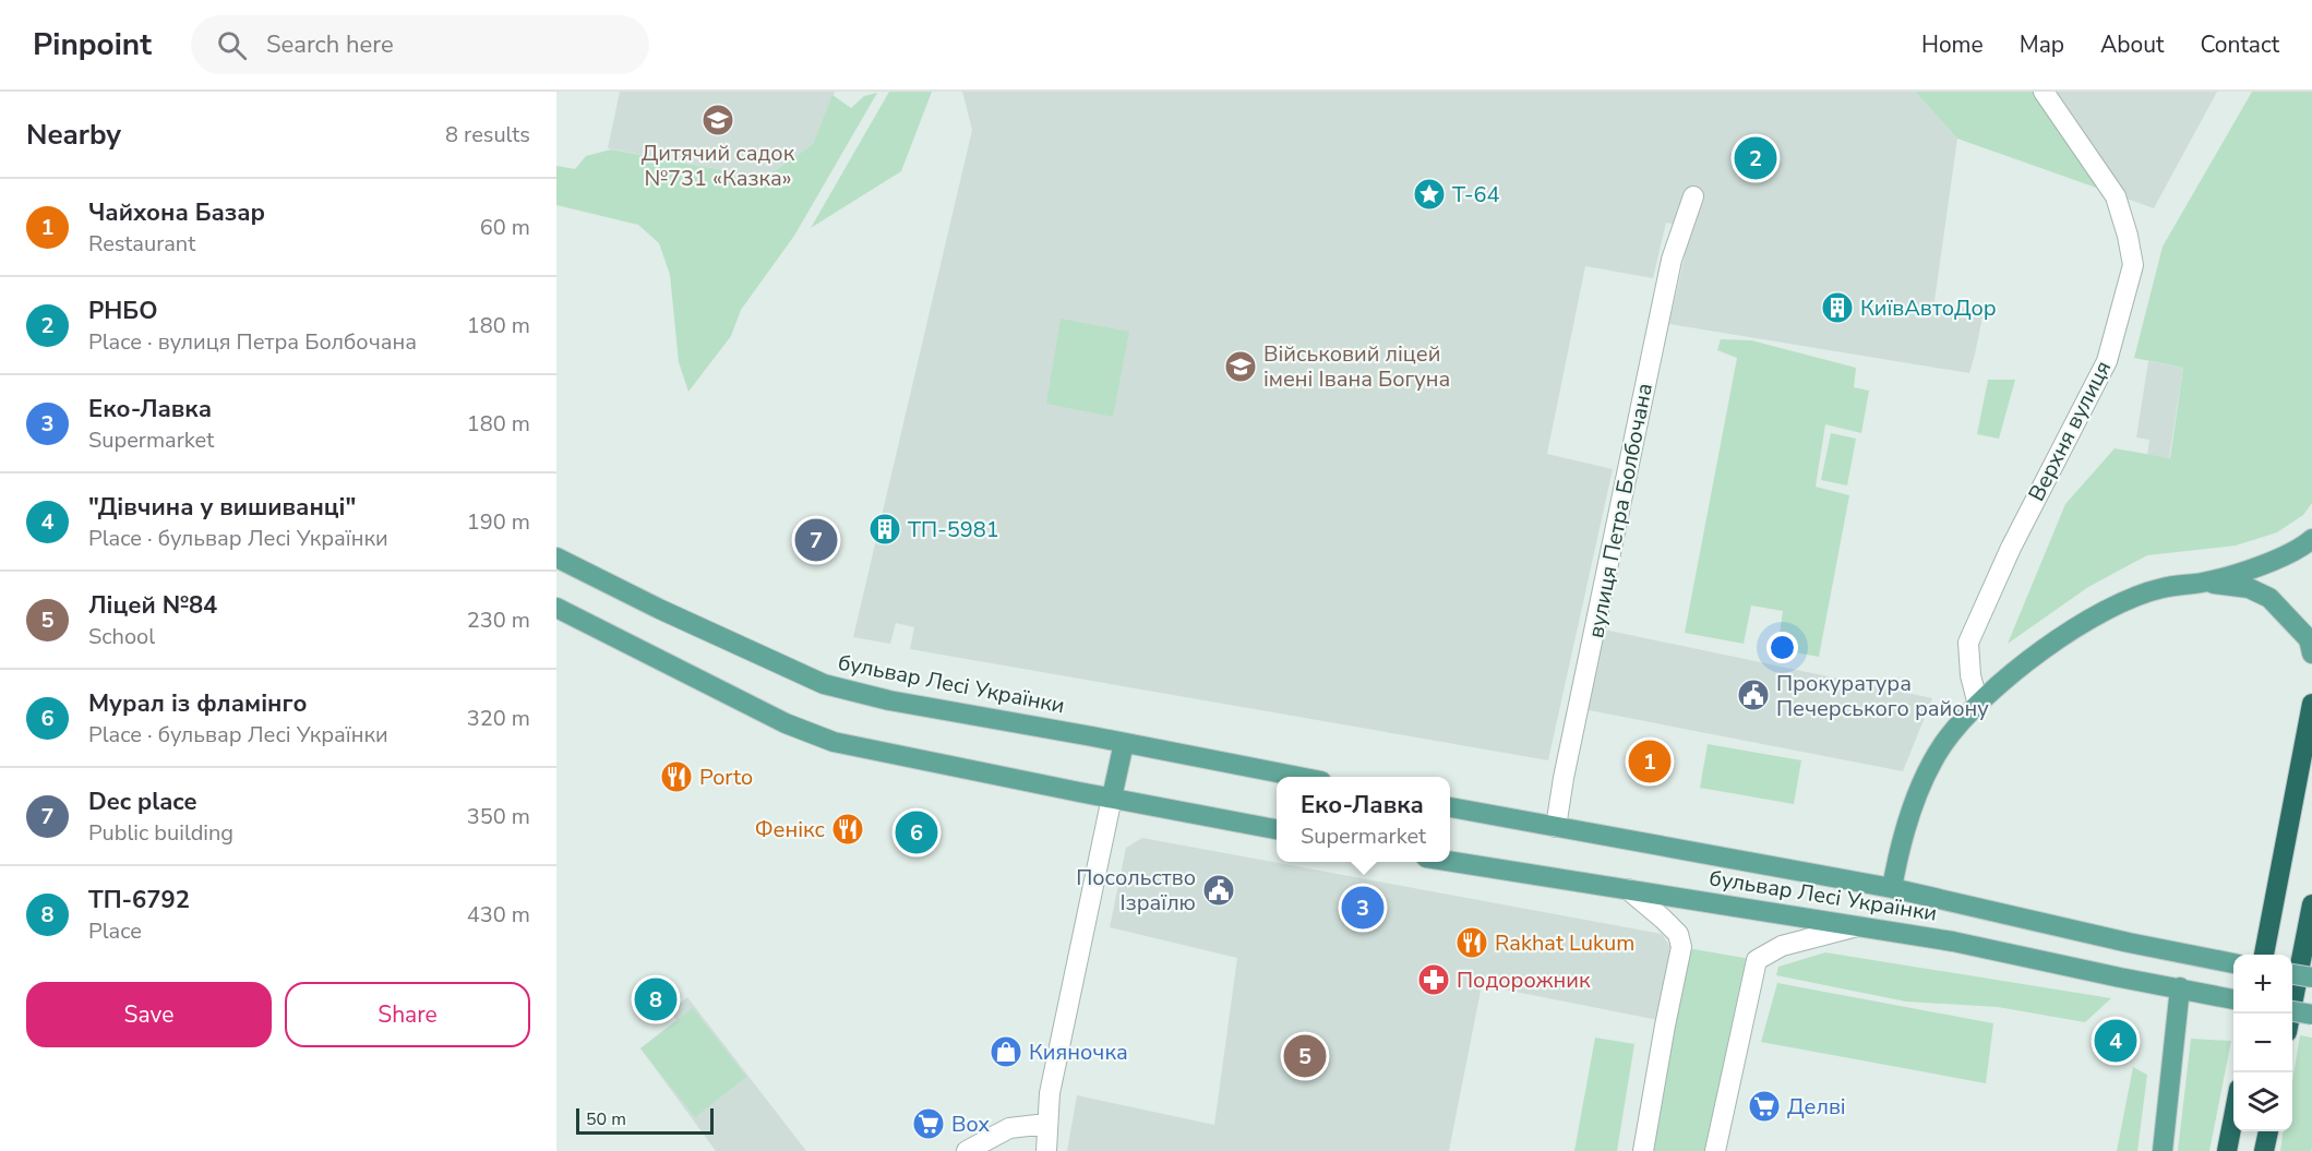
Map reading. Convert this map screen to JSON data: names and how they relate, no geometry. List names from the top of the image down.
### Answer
{
  "streets": {
    "main road": ["бульвар Лесі Українки"],
    "street": ["Верхня вулиця", "вулиця Петра Болбочана"]
  },
  "crossings": [
    ["вулиця Петра Болбочана", "бульвар Лесі Українки"]
  ],
  "places": {
    "school or university": ["Дитячий садок №731 «Казка»", "Військовий ліцей імені Івана Богуна"],
    "place": ["Т-64"],
    "building": ["КиївАвтоДор", "ТП-5981"],
    "public building": ["Прокуратура Печерського району", "Посольство Ізраїлю"],
    "restaurant": ["Porto", "Фенікс", "Rakhat Lukum"],
    "pharmacy": ["Подорожник"],
    "shop": ["Кияночка"],
    "supermarket": ["Делві", "Box"]
  },
  "scale_bar": "50 m",
  "page": {
    "header": "Pinpoint",
    "search": "Search here",
    "nav": [
      "Home",
      "Map",
      "About",
      "Contact"
    ],
    "heading": ["Nearby", "8 results"],
    "pins": [
      "2",
      "7",
      "1",
      "6",
      "3",
      "8",
      "4",
      "5"
    ],
    "list": [
      {
        "mark": "1",
        "name": "Чайхона Базар",
        "note": "Restaurant",
        "value": "60 m"
      },
      {
        "mark": "2",
        "name": "РНБО",
        "note": "Place · вулиця Петра Болбочана",
        "value": "180 m"
      },
      {
        "mark": "3",
        "name": "Еко-Лавка",
        "note": "Supermarket",
        "value": "180 m"
      },
      {
        "mark": "4",
        "name": "\"Дівчина у вишиванці\"",
        "note": "Place · бульвар Лесі Українки",
        "value": "190 m"
      },
      {
        "mark": "5",
        "name": "Ліцей №84",
        "note": "School",
        "value": "230 m"
      },
      {
        "mark": "6",
        "name": "Мурал із фламінго",
        "note": "Place · бульвар Лесі Українки",
        "value": "320 m"
      },
      {
        "mark": "7",
        "name": "Dec place",
        "note": "Public building",
        "value": "350 m"
      },
      {
        "mark": "8",
        "name": "ТП-6792",
        "note": "Place",
        "value": "430 m"
      }
    ],
    "popup": ["Еко-Лавка", "Supermarket"],
    "map_buttons": ["+", "−"],
    "buttons": ["Save", "Share"],
    "scale": "50 m"
  }
}
